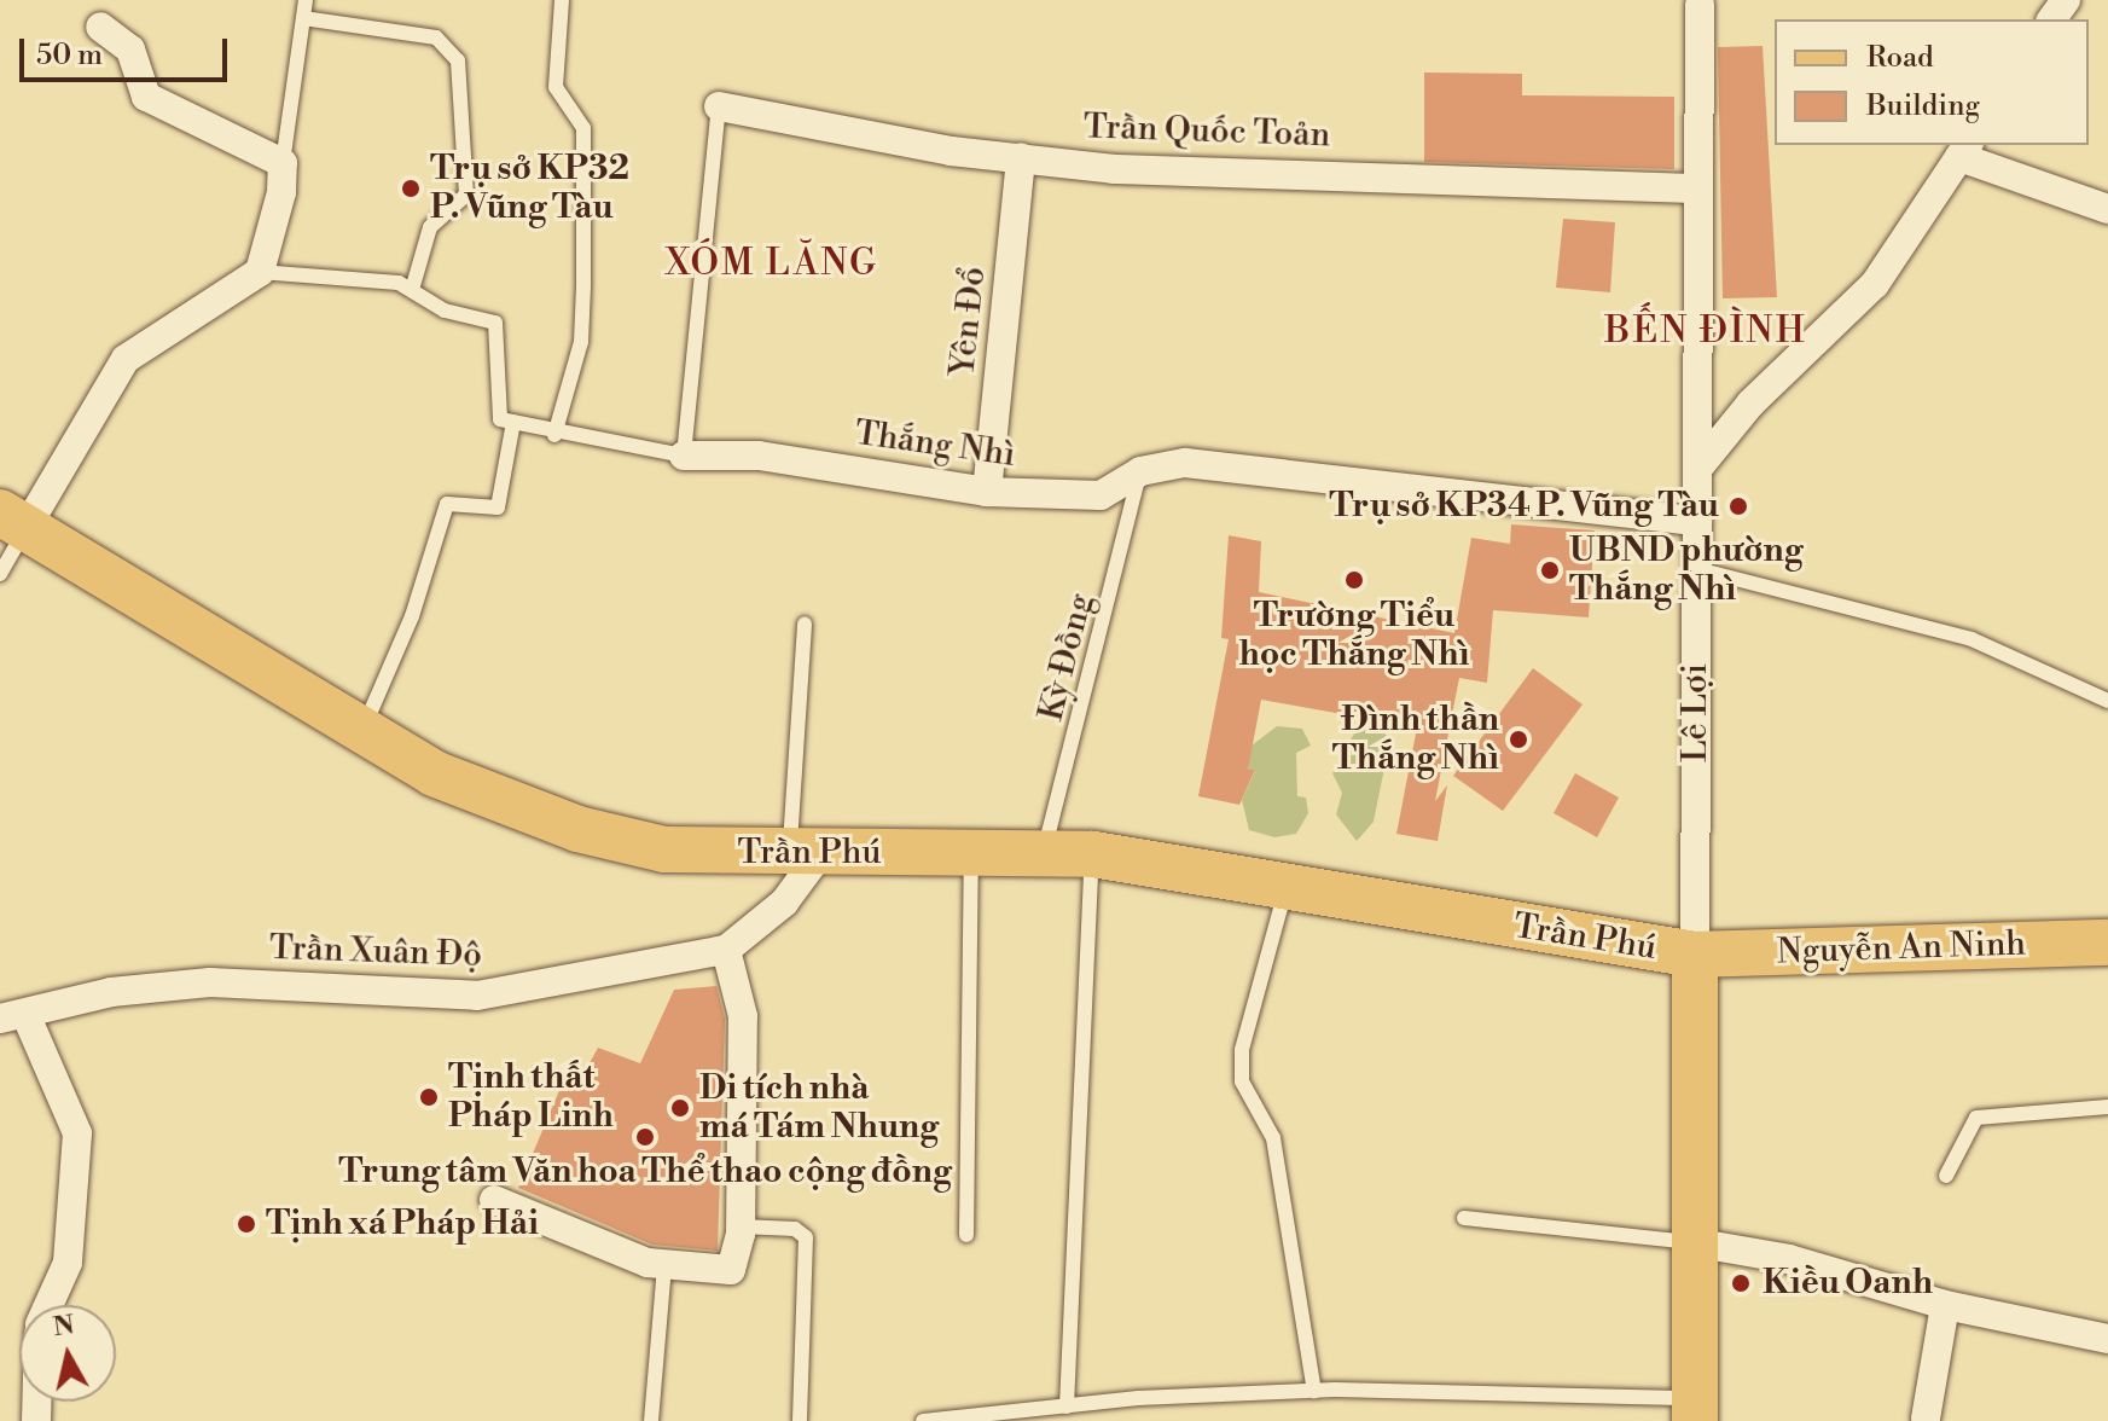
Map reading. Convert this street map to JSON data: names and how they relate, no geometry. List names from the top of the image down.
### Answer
{
  "streets": {
    "main road": ["Lê Lợi", "Trần Phú", "Nguyễn An Ninh"],
    "street": [
      "Trần Quốc Toản",
      "Yên Đổ",
      "Thắng Nhì",
      "Trần Xuân Độ"
    ],
    "lane": ["Kỳ Đồng"]
  },
  "crossings": [
    ["Trần Quốc Toản", "Yên Đổ"],
    ["Trần Quốc Toản", "Lê Lợi"],
    ["Yên Đổ", "Thắng Nhì"],
    ["Thắng Nhì", "Kỳ Đồng"],
    ["Thắng Nhì", "Lê Lợi"],
    ["Kỳ Đồng", "Trần Phú"],
    ["Lê Lợi", "Trần Phú"],
    ["Lê Lợi", "Nguyễn An Ninh"],
    ["Trần Phú", "Nguyễn An Ninh"],
    ["Trần Phú", "Trần Xuân Độ"]
  ],
  "districts": ["XÓM LĂNG", "BẾN ĐÌNH"],
  "places": [
    "Trụ sở KP32 P. Vũng Tàu",
    "Trụ sở KP34 P. Vũng Tàu",
    "UBND phường Thắng Nhì",
    "Trường Tiểu học Thắng Nhì",
    "Đình thần Thắng Nhì",
    "Tịnh thất Pháp Linh",
    "Di tích nhà má Tám Nhung",
    "Trung tâm Văn hoa Thể thao cộng đồng",
    "Tịnh xá Pháp Hải",
    "Kiều Oanh"
  ],
  "legend": ["Road", "Building"],
  "scale_bar": "50 m",
  "north": "top"
}
